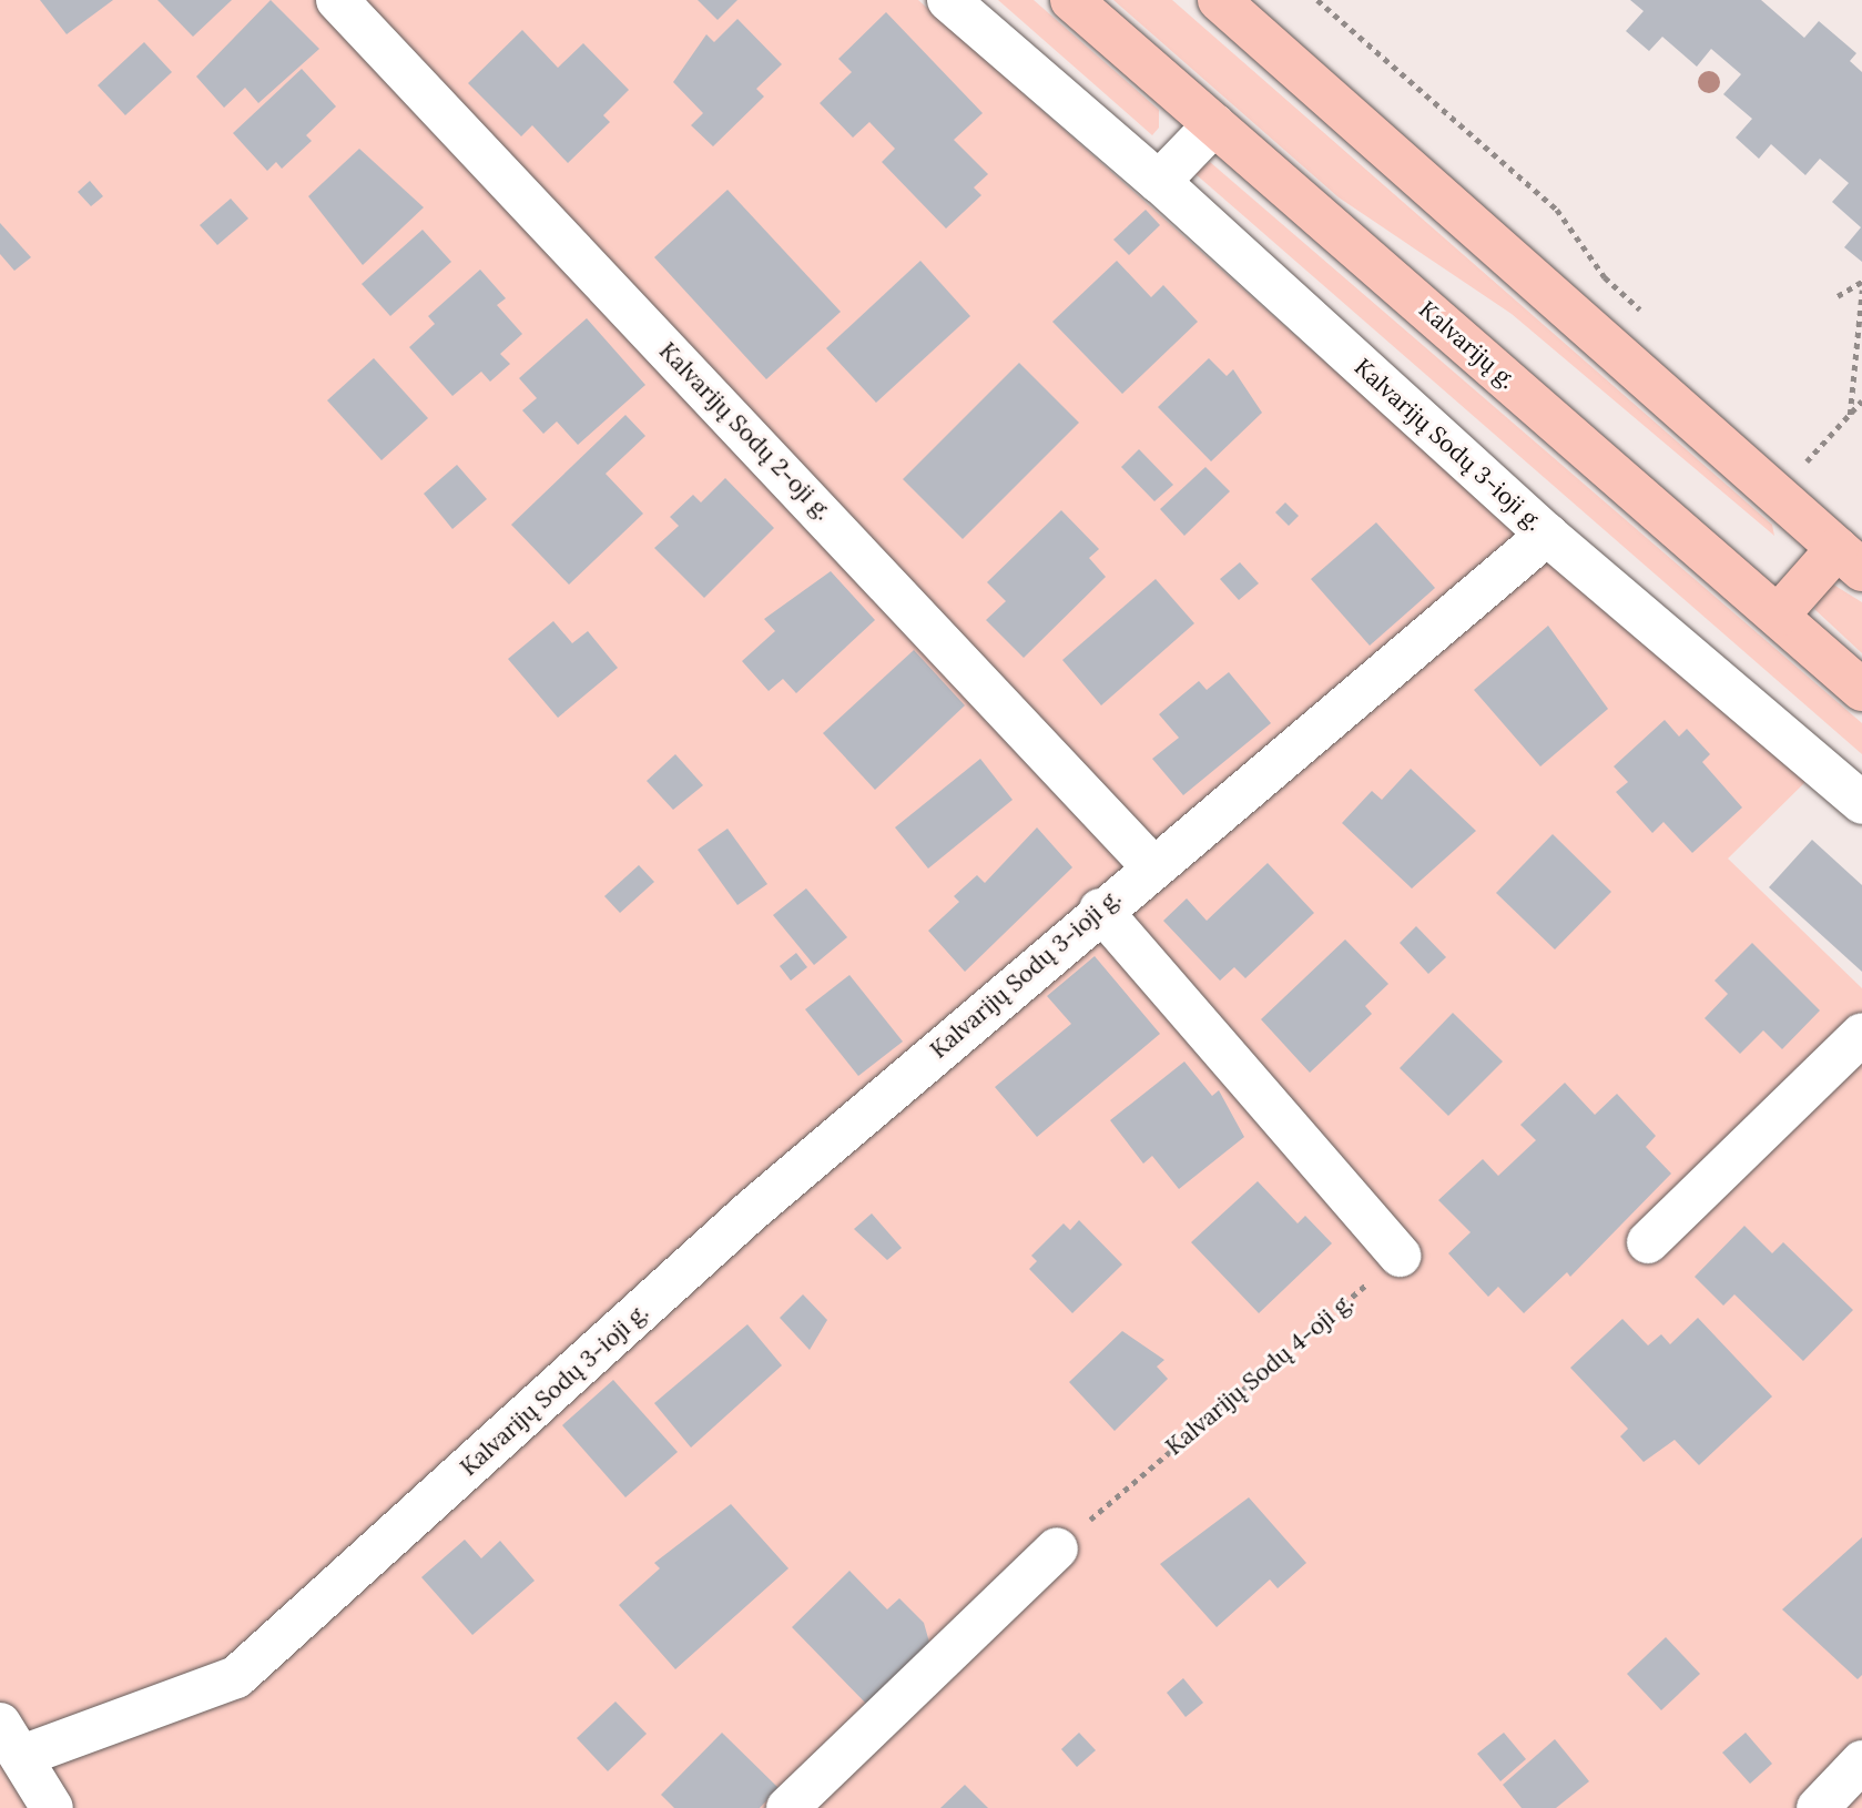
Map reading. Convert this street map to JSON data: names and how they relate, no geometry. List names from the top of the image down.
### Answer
{
  "streets": {
    "main road": ["Kalvarijų g."],
    "street": ["Kalvarijų Sodų 2-oji g.", "Kalvarijų Sodų 3-ioji g."],
    "path": ["Kalvarijų Sodų 4-oji g."]
  },
  "crossings": [
    ["Kalvarijų Sodų 2-oji g.", "Kalvarijų Sodų 3-ioji g."]
  ]
}
